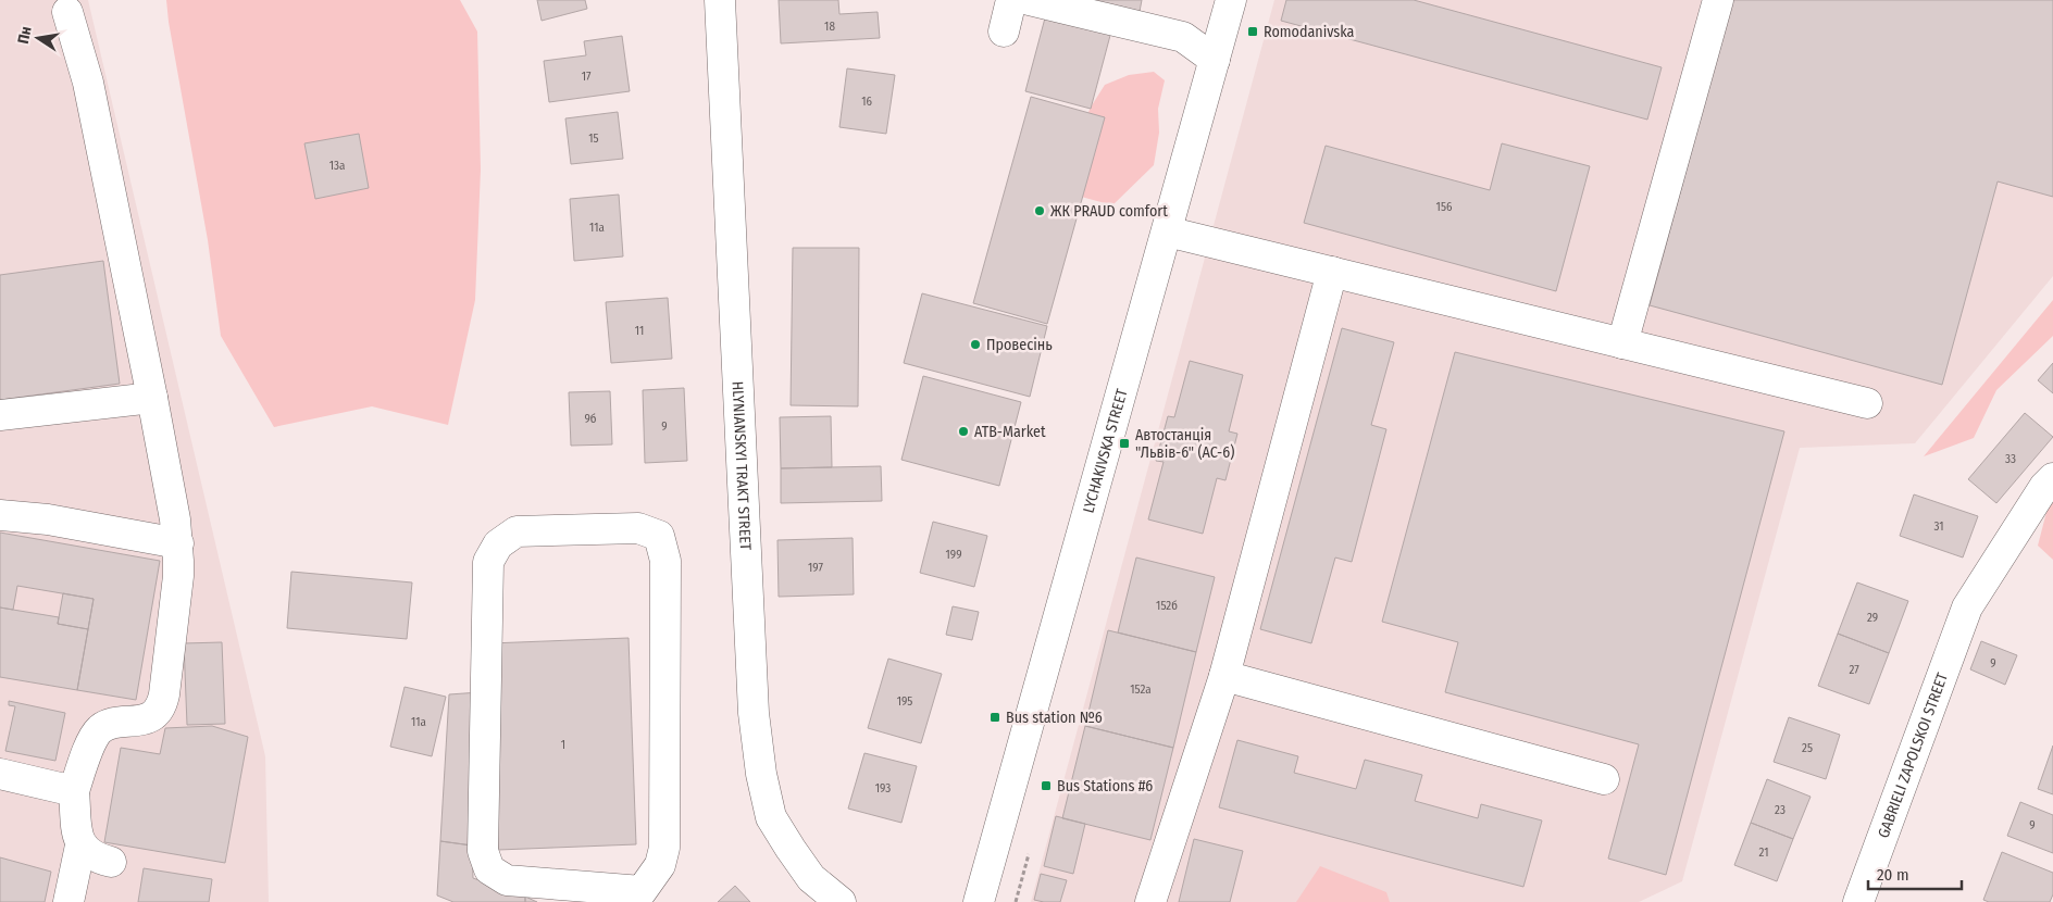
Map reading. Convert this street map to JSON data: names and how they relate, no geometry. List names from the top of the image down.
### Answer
{
  "streets": {
    "main road": ["LYCHAKIVSKA STREET", "HLYNIANSKYI TRAKT STREET", "GABRIELI ZAPOLSKOI STREET"]
  },
  "places": {
    "transit": [
      "Romodanivska",
      "Автостанція \"Львів-6\" (АС-6)",
      "Bus station №6",
      "Bus Stations #6"
    ],
    "other": ["ЖК PRAUD comfort", "Провесінь", "ATB-Market"]
  },
  "house_numbers": [
    "18",
    "17",
    "16",
    "15",
    "13а",
    "156",
    "11а",
    "11",
    "9б",
    "9",
    "33",
    "31",
    "199",
    "197",
    "152б",
    "29",
    "9",
    "27",
    "152а",
    "195",
    "11а",
    "1",
    "25",
    "193",
    "23",
    "9",
    "21"
  ],
  "scale_bar": "20 m",
  "north": "left"
}
